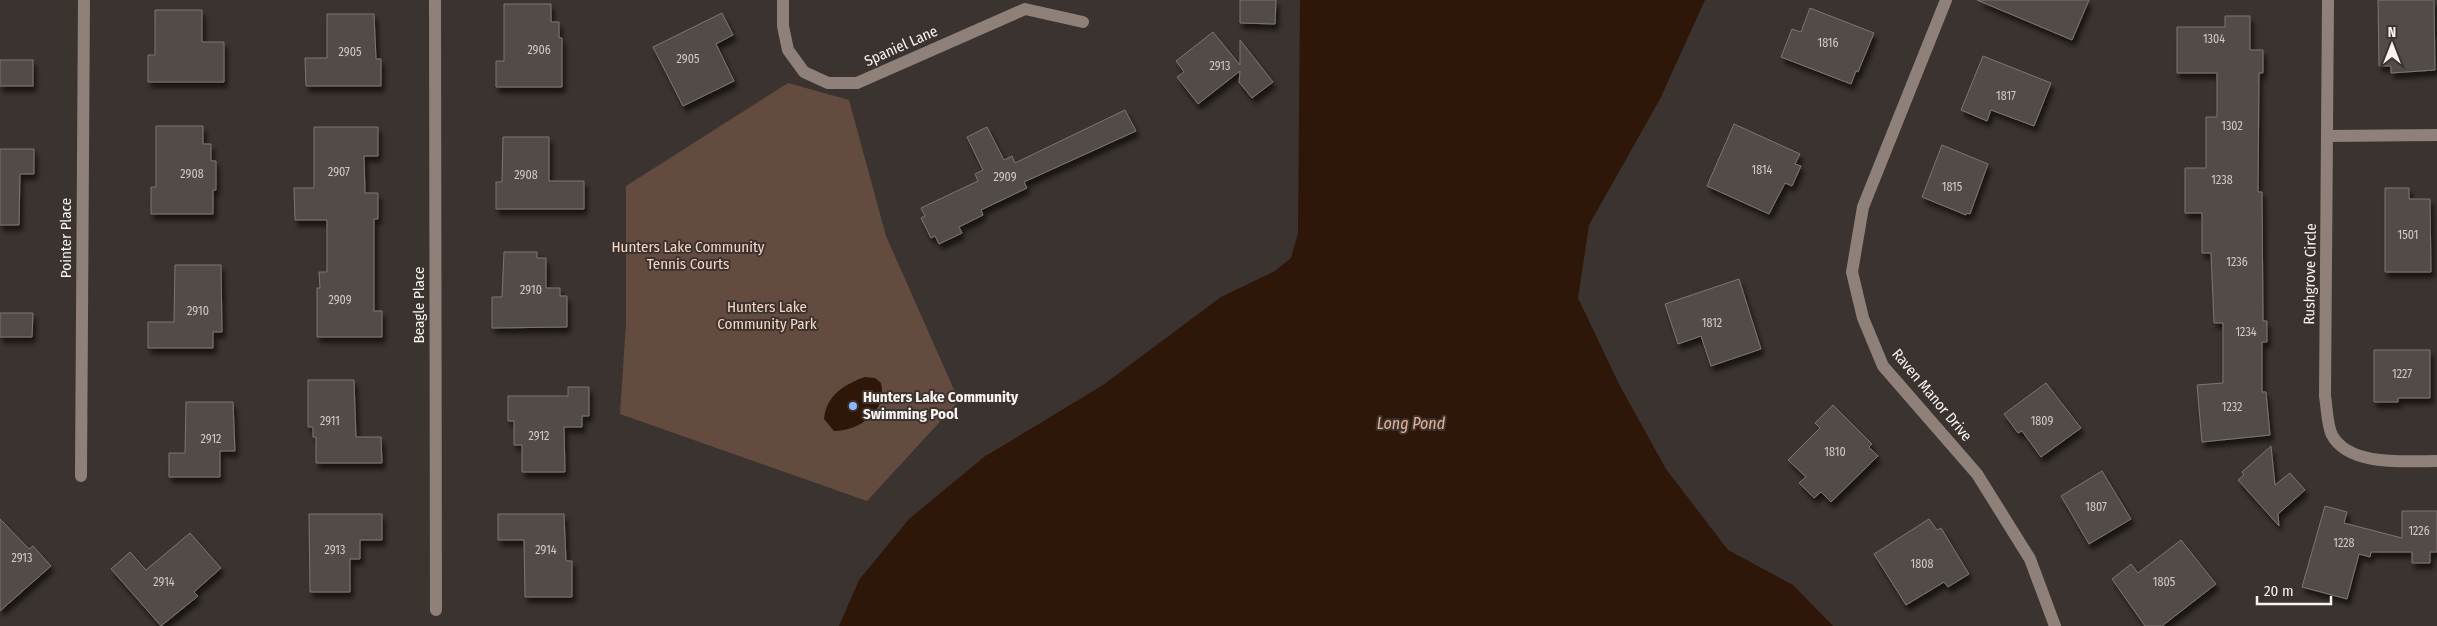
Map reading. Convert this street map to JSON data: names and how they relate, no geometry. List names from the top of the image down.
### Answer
{
  "streets": {
    "street": [
      "Spaniel Lane",
      "Pointer Place",
      "Rushgrove Circle",
      "Beagle Place",
      "Raven Manor Drive"
    ]
  },
  "water": ["Long Pond"],
  "parks": ["Hunters Lake Community Tennis Courts", "Hunters Lake Community Park"],
  "places": ["Hunters Lake Community Swimming Pool"],
  "house_numbers": [
    "1304",
    "1816",
    "2906",
    "2905",
    "2905",
    "2913",
    "1817",
    "1302",
    "1814",
    "2907",
    "2908",
    "2908",
    "2909",
    "1238",
    "1815",
    "1501",
    "1236",
    "2910",
    "2909",
    "2910",
    "1812",
    "1234",
    "1227",
    "1232",
    "2911",
    "1809",
    "2912",
    "2912",
    "1810",
    "1807",
    "1226",
    "1228",
    "2913",
    "2914",
    "2913",
    "1808",
    "2914",
    "1805"
  ],
  "scale_bar": "20 m",
  "north": "top"
}
